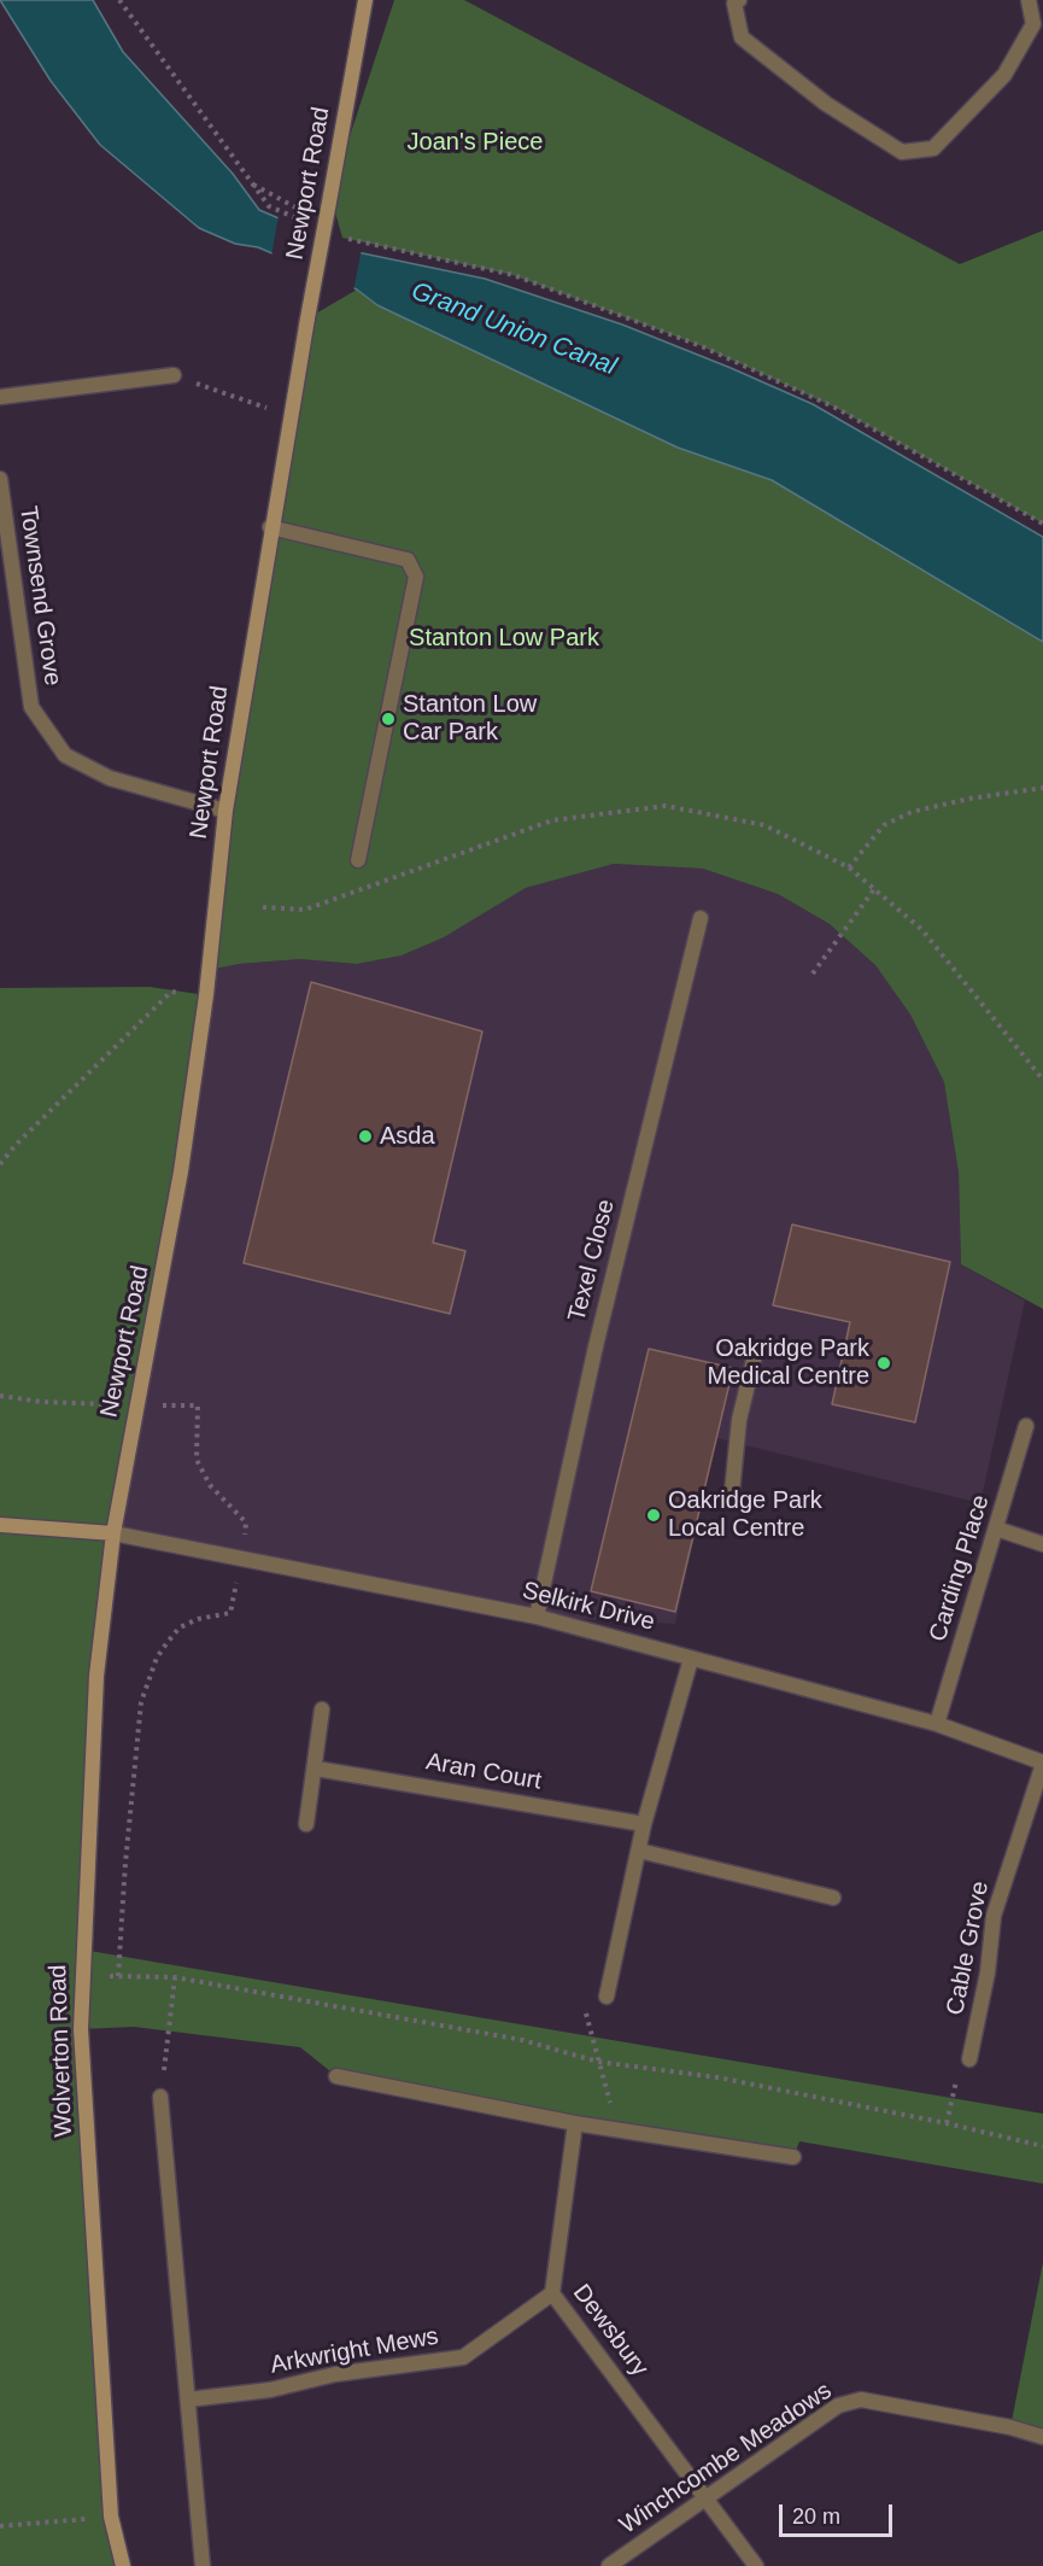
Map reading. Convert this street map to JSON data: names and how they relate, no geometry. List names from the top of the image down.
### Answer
{
  "streets": {
    "street": [
      "Newport Road",
      "Townsend Grove",
      "Texel Close",
      "Carding Place",
      "Selkirk Drive",
      "Aran Court",
      "Cable Grove",
      "Wolverton Road",
      "Dewsbury",
      "Arkwright Mews",
      "Winchcombe Meadows"
    ]
  },
  "crossings": [
    ["Newport Road", "Townsend Grove"],
    ["Newport Road", "Selkirk Drive"],
    ["Newport Road", "Wolverton Road"],
    ["Texel Close", "Selkirk Drive"],
    ["Carding Place", "Selkirk Drive"],
    ["Selkirk Drive", "Cable Grove"],
    ["Selkirk Drive", "Wolverton Road"],
    ["Dewsbury", "Arkwright Mews"],
    ["Dewsbury", "Winchcombe Meadows"]
  ],
  "water": ["Grand Union Canal"],
  "parks": ["Joan's Piece", "Stanton Low Park"],
  "places": [
    "Stanton Low Car Park",
    "Asda",
    "Oakridge Park Medical Centre",
    "Oakridge Park Local Centre"
  ],
  "scale_bar": "20 m"
}
